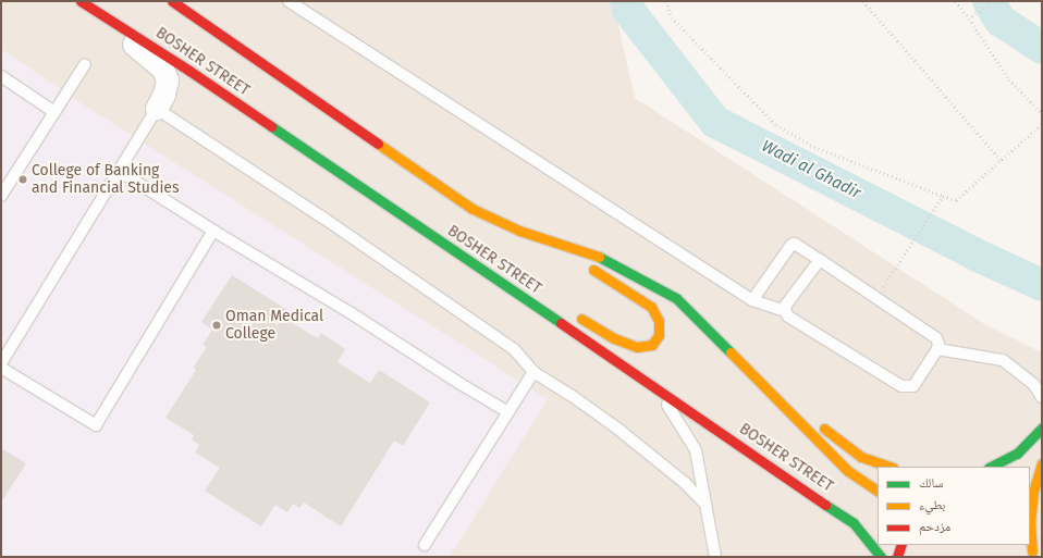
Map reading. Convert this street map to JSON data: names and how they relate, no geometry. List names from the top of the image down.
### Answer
{
  "streets": {
    "main road": ["BOSHER STREET"]
  },
  "water": ["Wadi al Ghadir"],
  "places": ["College of Banking and Financial Studies", "Oman Medical College"],
  "legend": ["سالك", "بطيء", "مزدحم"]
}
